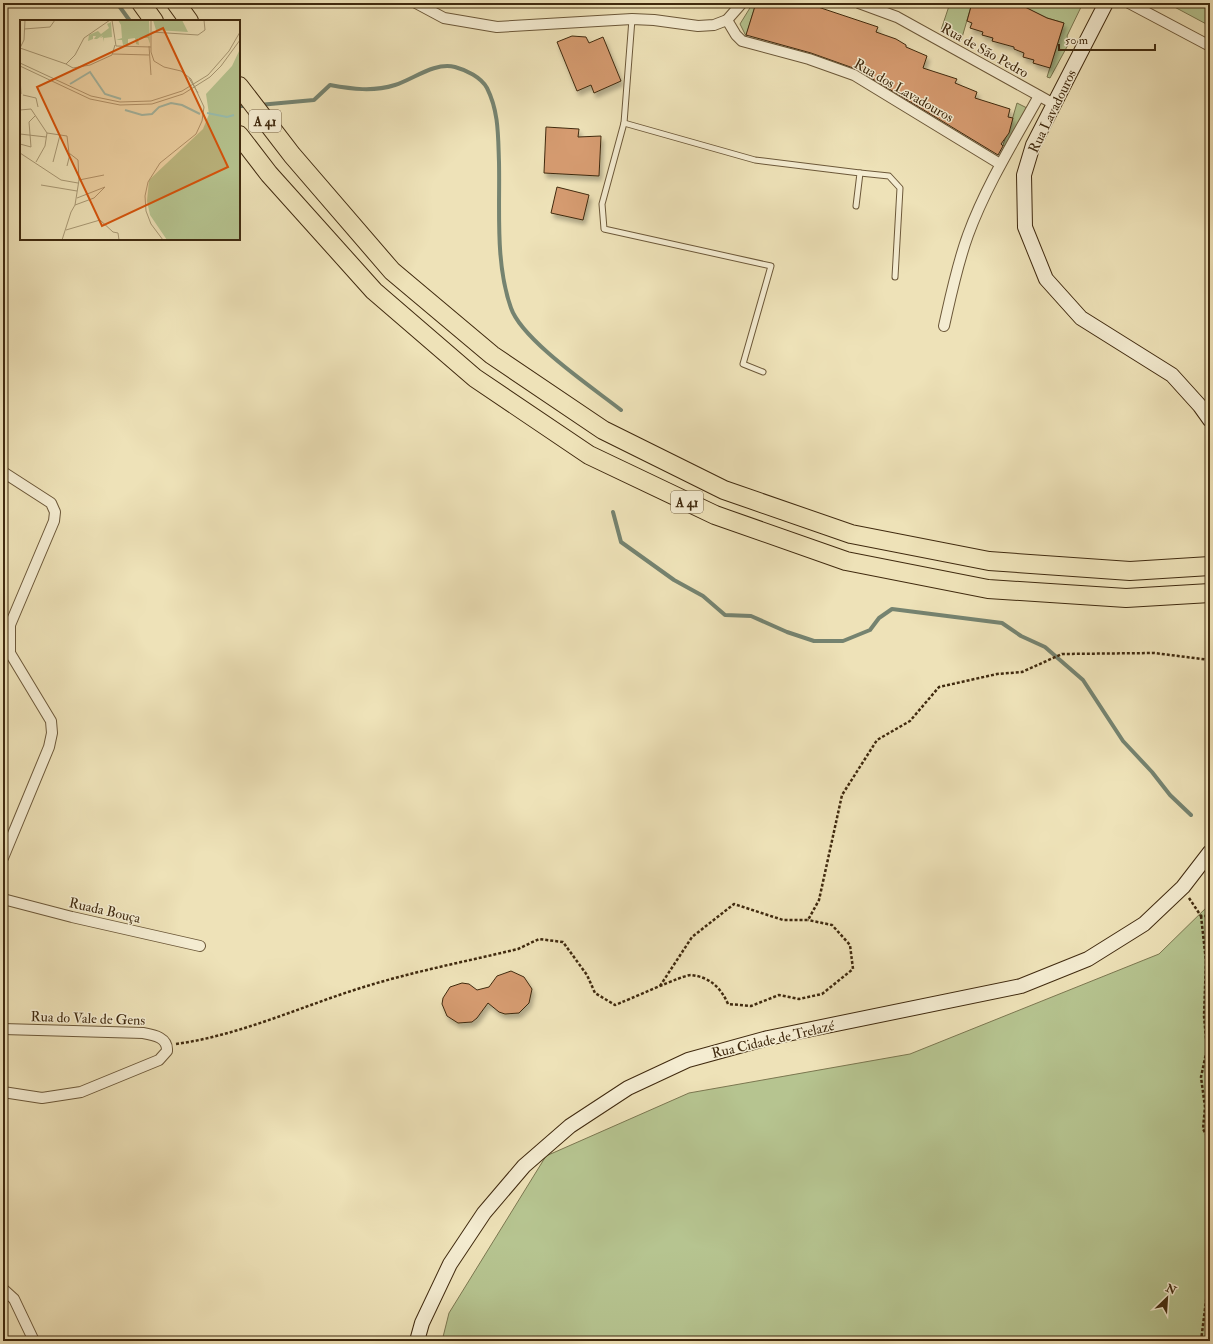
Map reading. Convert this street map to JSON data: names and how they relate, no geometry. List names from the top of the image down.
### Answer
{
  "streets": {
    "highway": ["A 41"],
    "street": [
      "Rua de São Pedro",
      "Rua dos Lavadouros",
      "Rua Lavadouros",
      "Ruada Bouça",
      "Rua do Vale de Gens",
      "Rua Cidade de Trelazé"
    ]
  },
  "crossings": [
    ["Rua de São Pedro", "Rua Lavadouros"]
  ],
  "scale_bar": "50 m",
  "north": "top right"
}
